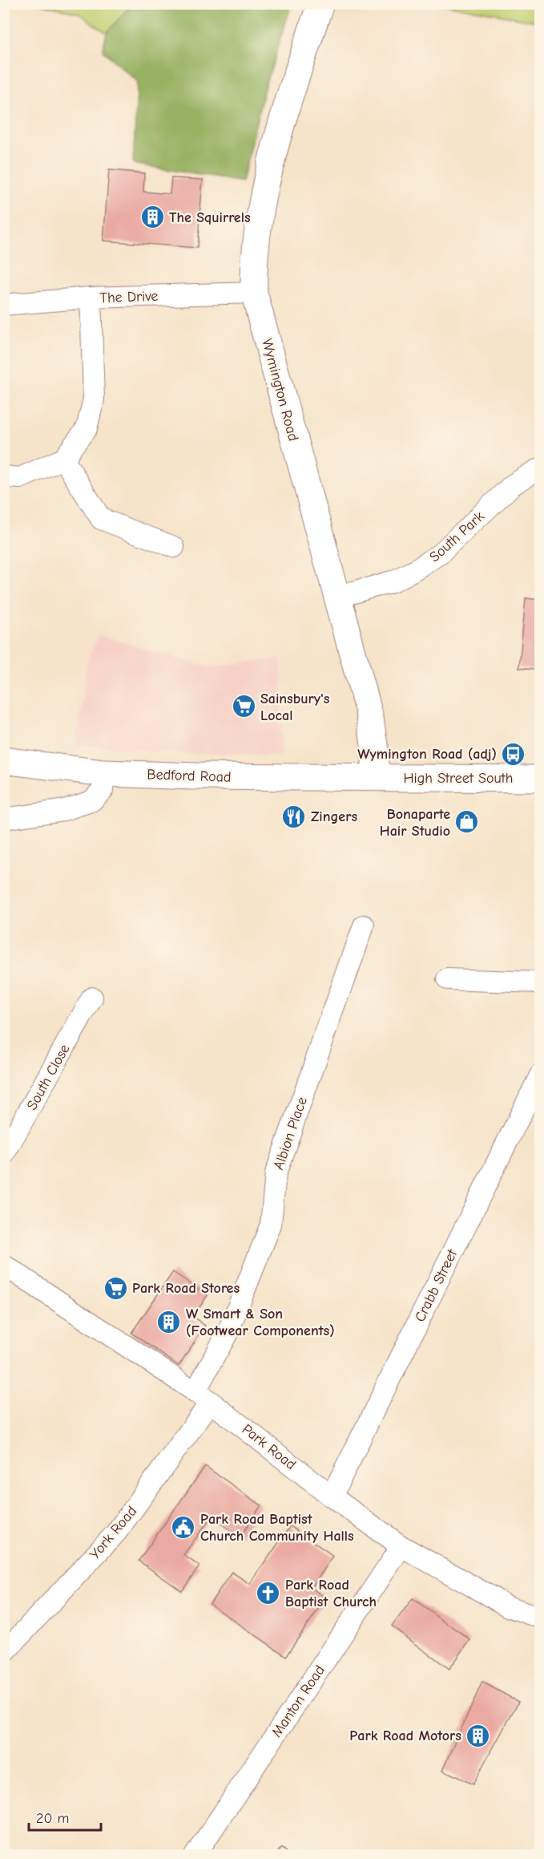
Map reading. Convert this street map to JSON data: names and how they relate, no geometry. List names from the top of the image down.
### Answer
{
  "streets": {
    "street": [
      "The Drive",
      "Wymington Road",
      "South Park",
      "Bedford Road",
      "High Street South",
      "South Close",
      "Albion Place",
      "Crabb Street",
      "Park Road",
      "York Road",
      "Manton Road"
    ]
  },
  "crossings": [
    ["The Drive", "Wymington Road"],
    ["Wymington Road", "South Park"],
    ["Wymington Road", "Bedford Road"],
    ["Wymington Road", "High Street South"],
    ["Bedford Road", "High Street South"],
    ["Albion Place", "Park Road"],
    ["Albion Place", "York Road"],
    ["Crabb Street", "Park Road"],
    ["Park Road", "York Road"],
    ["Park Road", "Manton Road"]
  ],
  "places": {
    "building": ["The Squirrels", "W Smart & Son (Footwear Components)", "Park Road Motors"],
    "supermarket": ["Sainsbury's Local", "Park Road Stores"],
    "bus stop": ["Wymington Road (adj)"],
    "restaurant": ["Zingers"],
    "shop": ["Bonaparte Hair Studio"],
    "public building": ["Park Road Baptist Church Community Halls"],
    "church": ["Park Road Baptist Church"]
  },
  "scale_bar": "20 m"
}
